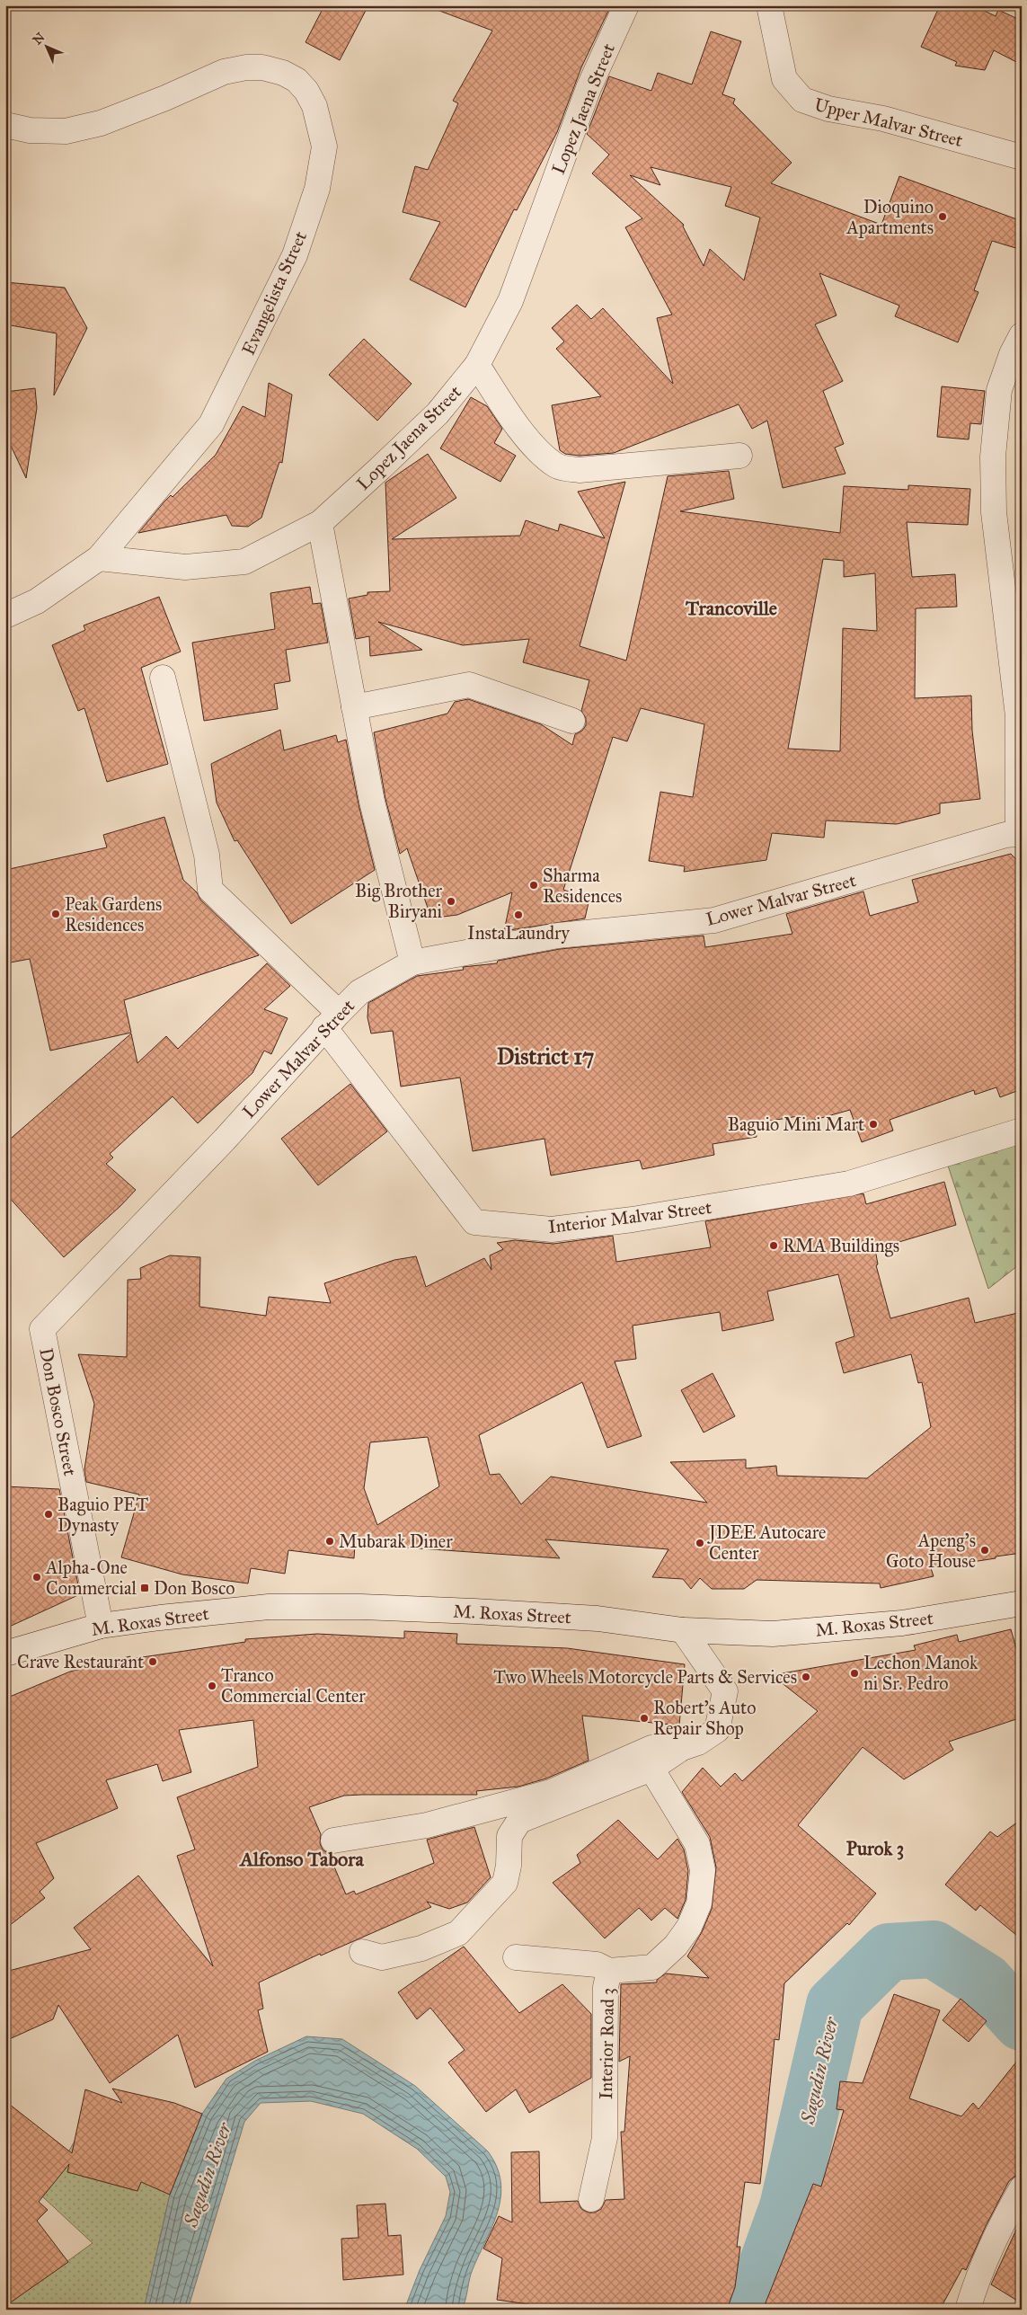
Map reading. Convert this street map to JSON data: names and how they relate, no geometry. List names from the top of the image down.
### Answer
{
  "streets": {
    "street": [
      "Lopez Jaena Street",
      "Upper Malvar Street",
      "Evangelista Street",
      "Lower Malvar Street",
      "Interior Malvar Street",
      "Don Bosco Street",
      "M. Roxas Street",
      "Interior Road 3"
    ]
  },
  "crossings": [
    ["Lopez Jaena Street", "Evangelista Street"],
    ["Lower Malvar Street", "Interior Malvar Street"],
    ["Lower Malvar Street", "Don Bosco Street"],
    ["Don Bosco Street", "M. Roxas Street"]
  ],
  "districts": [
    "Trancoville",
    "District 17",
    "Purok 3",
    "Alfonso Tabora"
  ],
  "water": ["Sagudin River"],
  "places": {
    "other": [
      "Dioquino Apartments",
      "Sharma Residences",
      "Big Brother Biryani",
      "Peak Gardens Residences",
      "InstaLaundry",
      "Baguio Mini Mart",
      "RMA Buildings",
      "Baguio PET Dynasty",
      "Mubarak Diner",
      "JDEE Autocare Center",
      "Apeng's Goto House",
      "Alpha-One Commercial",
      "Crave Restaurant",
      "Lechon Manok ni Sr. Pedro",
      "Two Wheels Motorcycle Parts & Services",
      "Tranco Commercial Center",
      "Robert's Auto Repair Shop"
    ],
    "transit": ["Don Bosco"]
  },
  "north": "top left"
}
